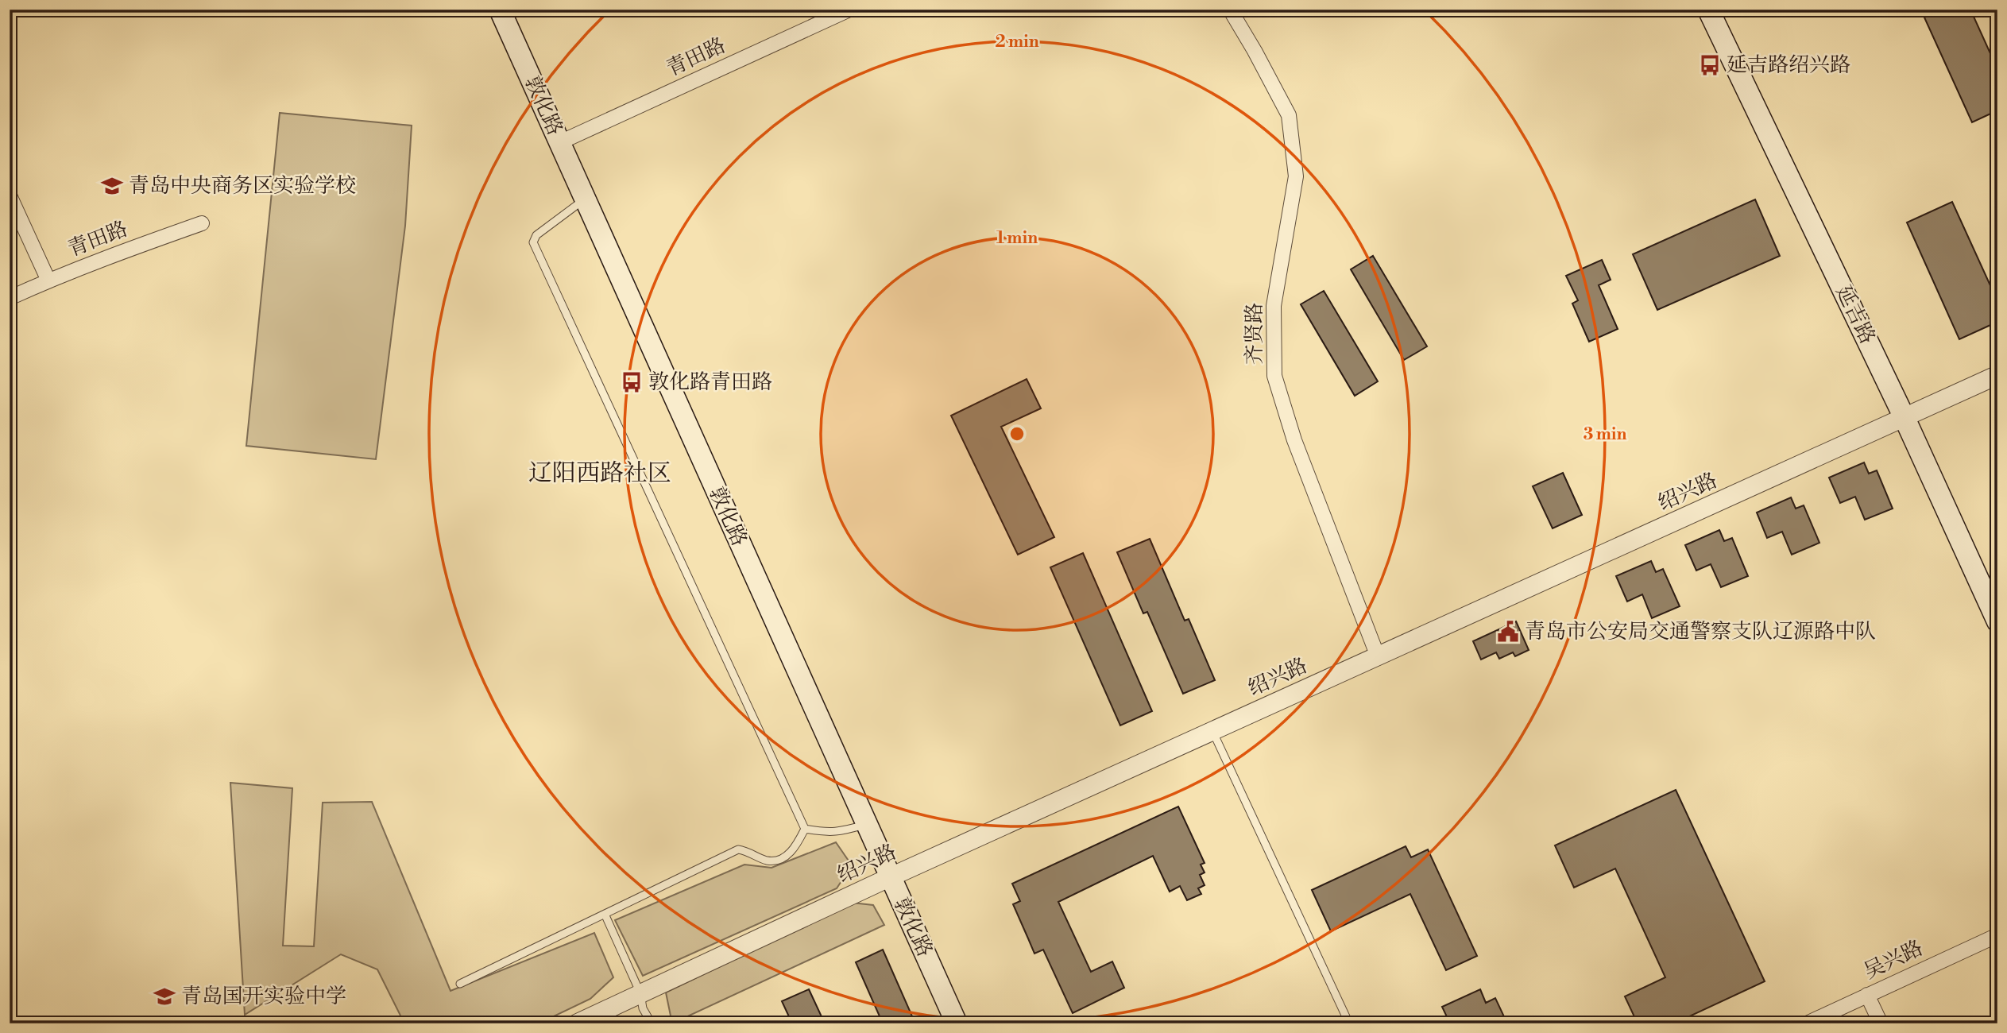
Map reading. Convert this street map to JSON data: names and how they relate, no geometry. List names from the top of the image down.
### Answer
{
  "streets": {
    "main road": ["敦化路", "延吉路"],
    "street": [
      "青田路",
      "齐贤路",
      "绍兴路",
      "吴兴路"
    ]
  },
  "crossings": [
    ["青田路", "敦化路"],
    ["敦化路", "绍兴路"],
    ["延吉路", "绍兴路"],
    ["齐贤路", "绍兴路"]
  ],
  "districts": ["辽阳西路社区"],
  "places": {
    "bus stop": ["延吉路绍兴路", "敦化路青田路"],
    "school or university": ["青岛中央商务区实验学校", "青岛国开实验中学"],
    "public building": ["青岛市公安局交通警察支队辽源路中队"]
  },
  "rings": ["2 min", "1 min", "3 min"]
}
